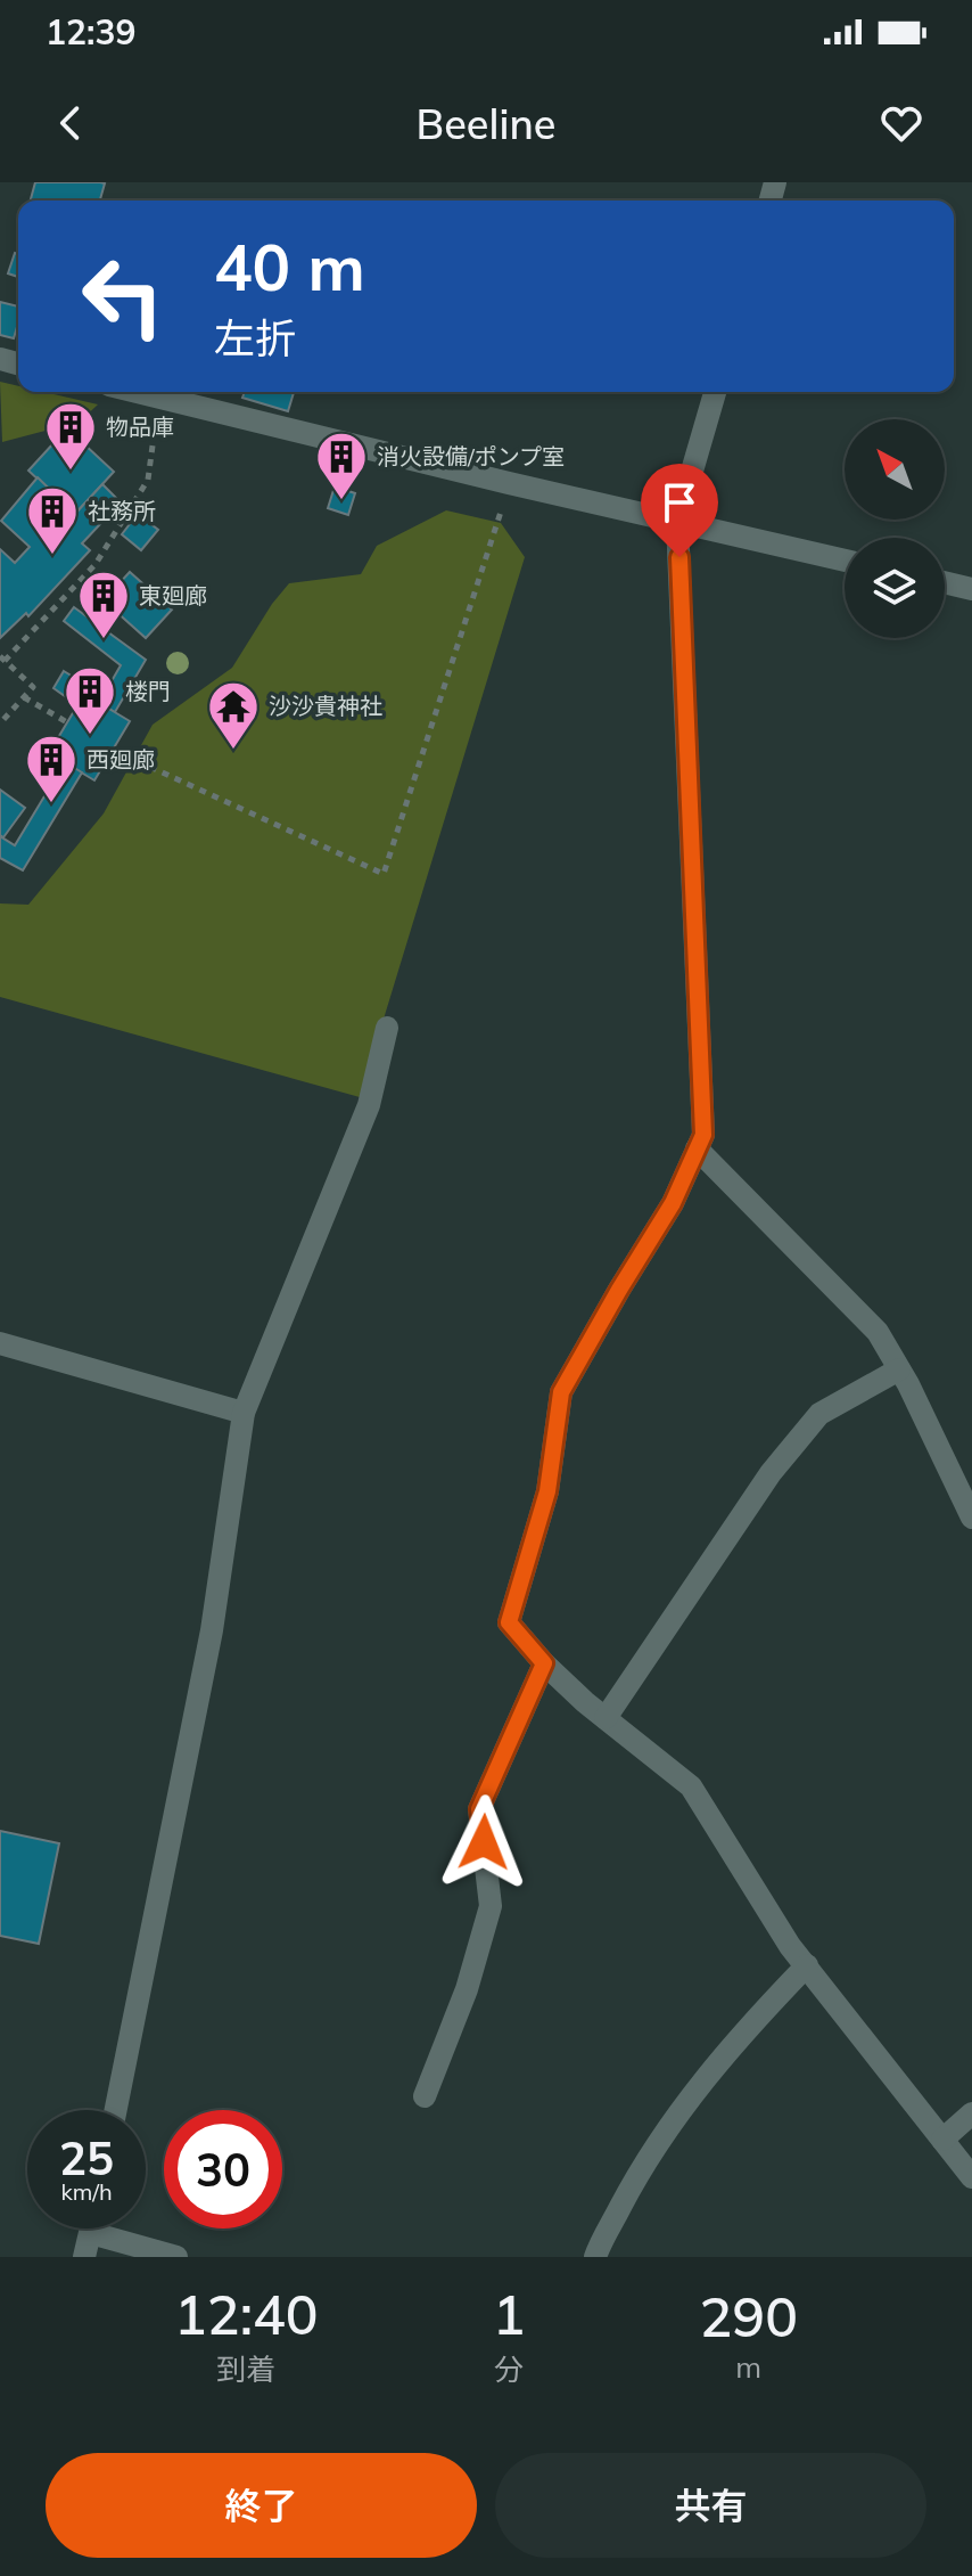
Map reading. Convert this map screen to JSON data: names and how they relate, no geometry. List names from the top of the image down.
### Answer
{
  "places": {
    "building": [
      "物品庫",
      "消火設備/ポンプ室",
      "社務所",
      "東廻廊",
      "楼門",
      "西廻廊"
    ],
    "temple": ["沙沙貴神社"]
  },
  "north": "top left",
  "page": {
    "status": "12:39",
    "header": "Beeline",
    "turn": ["40 m", "左折"],
    "speed": "25 km/h",
    "limit": "30",
    "eta": [
      "12:40",
      "到着",
      "1",
      "分",
      "290",
      "m"
    ],
    "buttons": ["終了", "共有"]
  }
}
